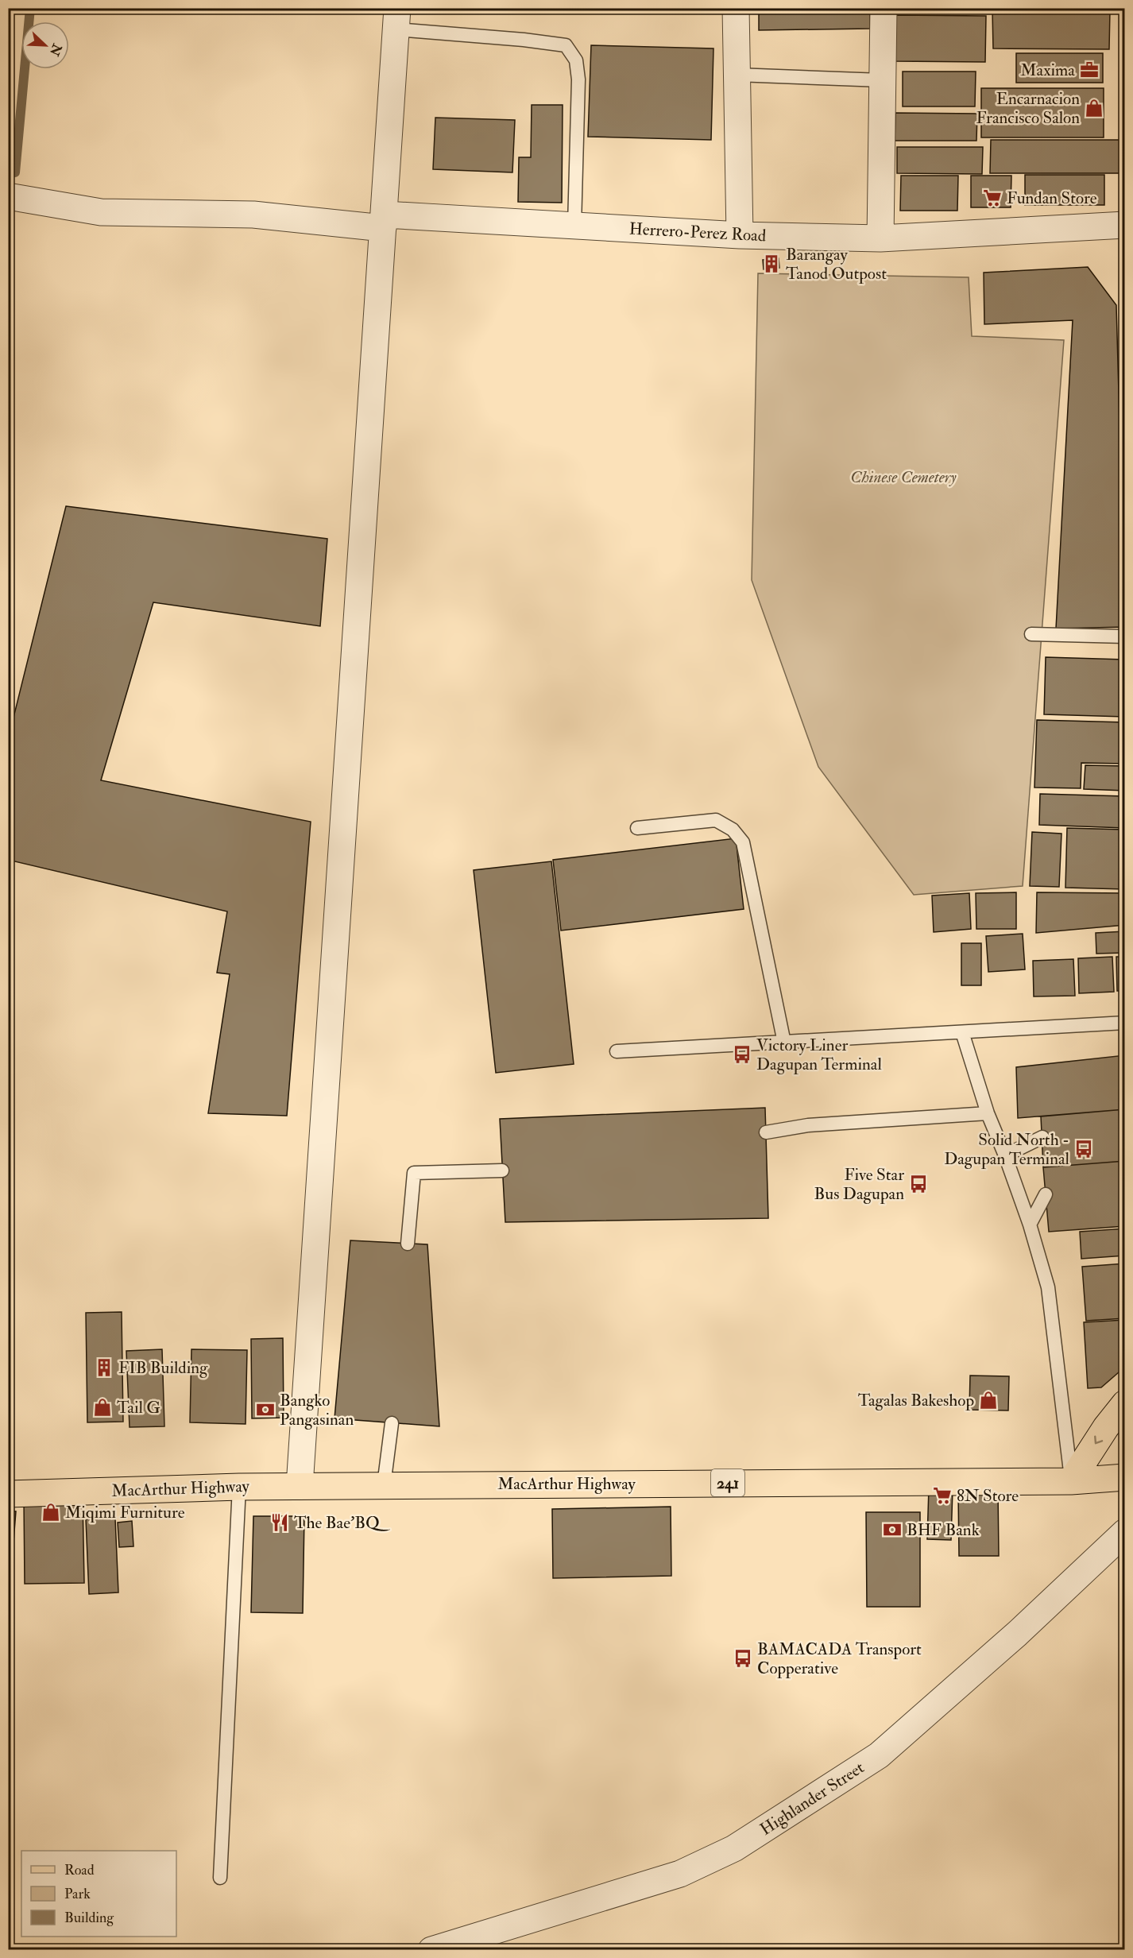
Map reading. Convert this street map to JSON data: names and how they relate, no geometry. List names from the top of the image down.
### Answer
{
  "streets": {
    "main road": ["241", "MacArthur Highway"],
    "street": ["Herrero-Perez Road", "Highlander Street"]
  },
  "parks": ["Chinese Cemetery"],
  "places": {
    "office": ["Maxima"],
    "shop": [
      "Encarnacion Francisco Salon",
      "Tagalas Bakeshop",
      "Tail G",
      "Miqimi Furniture"
    ],
    "supermarket": ["Fundan Store", "8N Store"],
    "building": ["Barangay Tanod Outpost", "FIB Building"],
    "bus stop": [
      "Victory Liner Dagupan Terminal",
      "Solid North - Dagupan Terminal",
      "Five Star Bus Dagupan",
      "BAMACADA Transport Copperative"
    ],
    "bank": ["Bangko Pangasinan", "BHF Bank"],
    "restaurant": ["The Bae'BQ"]
  },
  "legend": ["Road", "Park", "Building"],
  "north": "bottom right"
}
